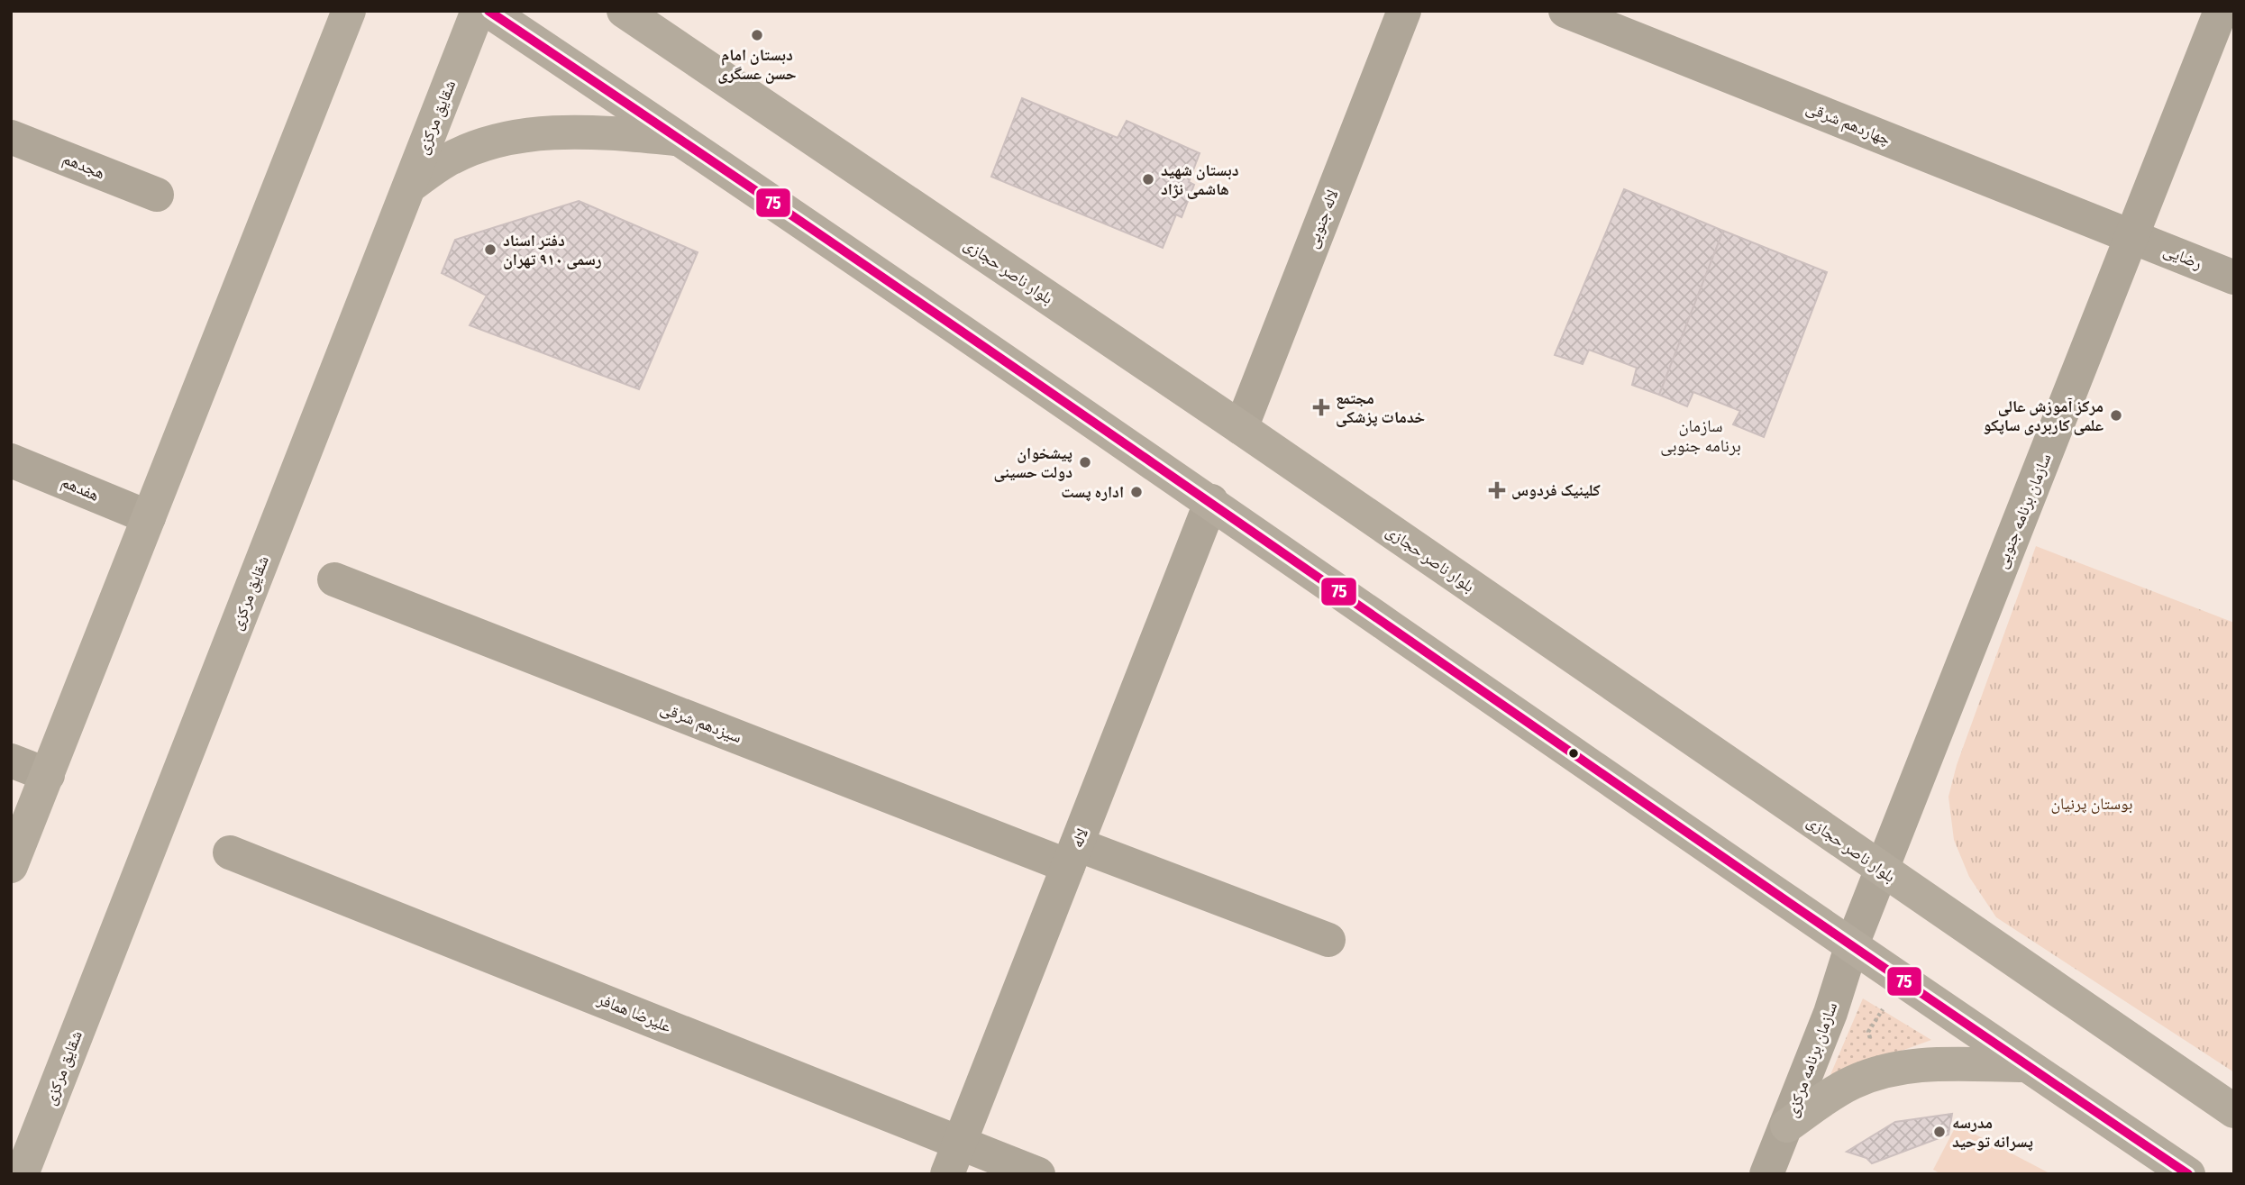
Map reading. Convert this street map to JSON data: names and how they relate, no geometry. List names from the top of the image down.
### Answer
{
  "streets": {
    "main road": ["شقایق مرکزی", "بلوار ناصر حجازی"],
    "street": [
      "چهاردهم شرقی",
      "هجدهم",
      "لاله جنوبی",
      "رضایی",
      "هفدهم",
      "سازمان برنامه جنوبی",
      "سیزدهم شرقی",
      "لاله",
      "علیرضا همافر",
      "سازمان برنامه مرکزی"
    ]
  },
  "crossings": [
    ["چهاردهم شرقی", "رضایی"],
    ["چهاردهم شرقی", "سازمان برنامه جنوبی"],
    ["لاله جنوبی", "بلوار ناصر حجازی"],
    ["رضایی", "سازمان برنامه جنوبی"],
    ["بلوار ناصر حجازی", "سازمان برنامه جنوبی"],
    ["سازمان برنامه جنوبی", "سازمان برنامه مرکزی"],
    ["سیزدهم شرقی", "لاله"],
    ["لاله", "علیرضا همافر"]
  ],
  "districts": ["سازمان برنامه جنوبی"],
  "parks": ["بوستان پرنیان"],
  "places": {
    "other": [
      "دبستان امام حسن عسگری",
      "دبستان شهید هاشمی نژاد",
      "دفتر اسناد رسمی ۹۱۰ تهران",
      "مرکز آموزش عالی علمی کاربردی ساپکو",
      "پیشخوان دولت حسینی",
      "اداره پست",
      "مدرسه پسرانه توحید"
    ],
    "health": ["مجتمع خدمات پزشکی", "کلینیک فردوس"]
  },
  "lines": ["transit line 75"]
}
